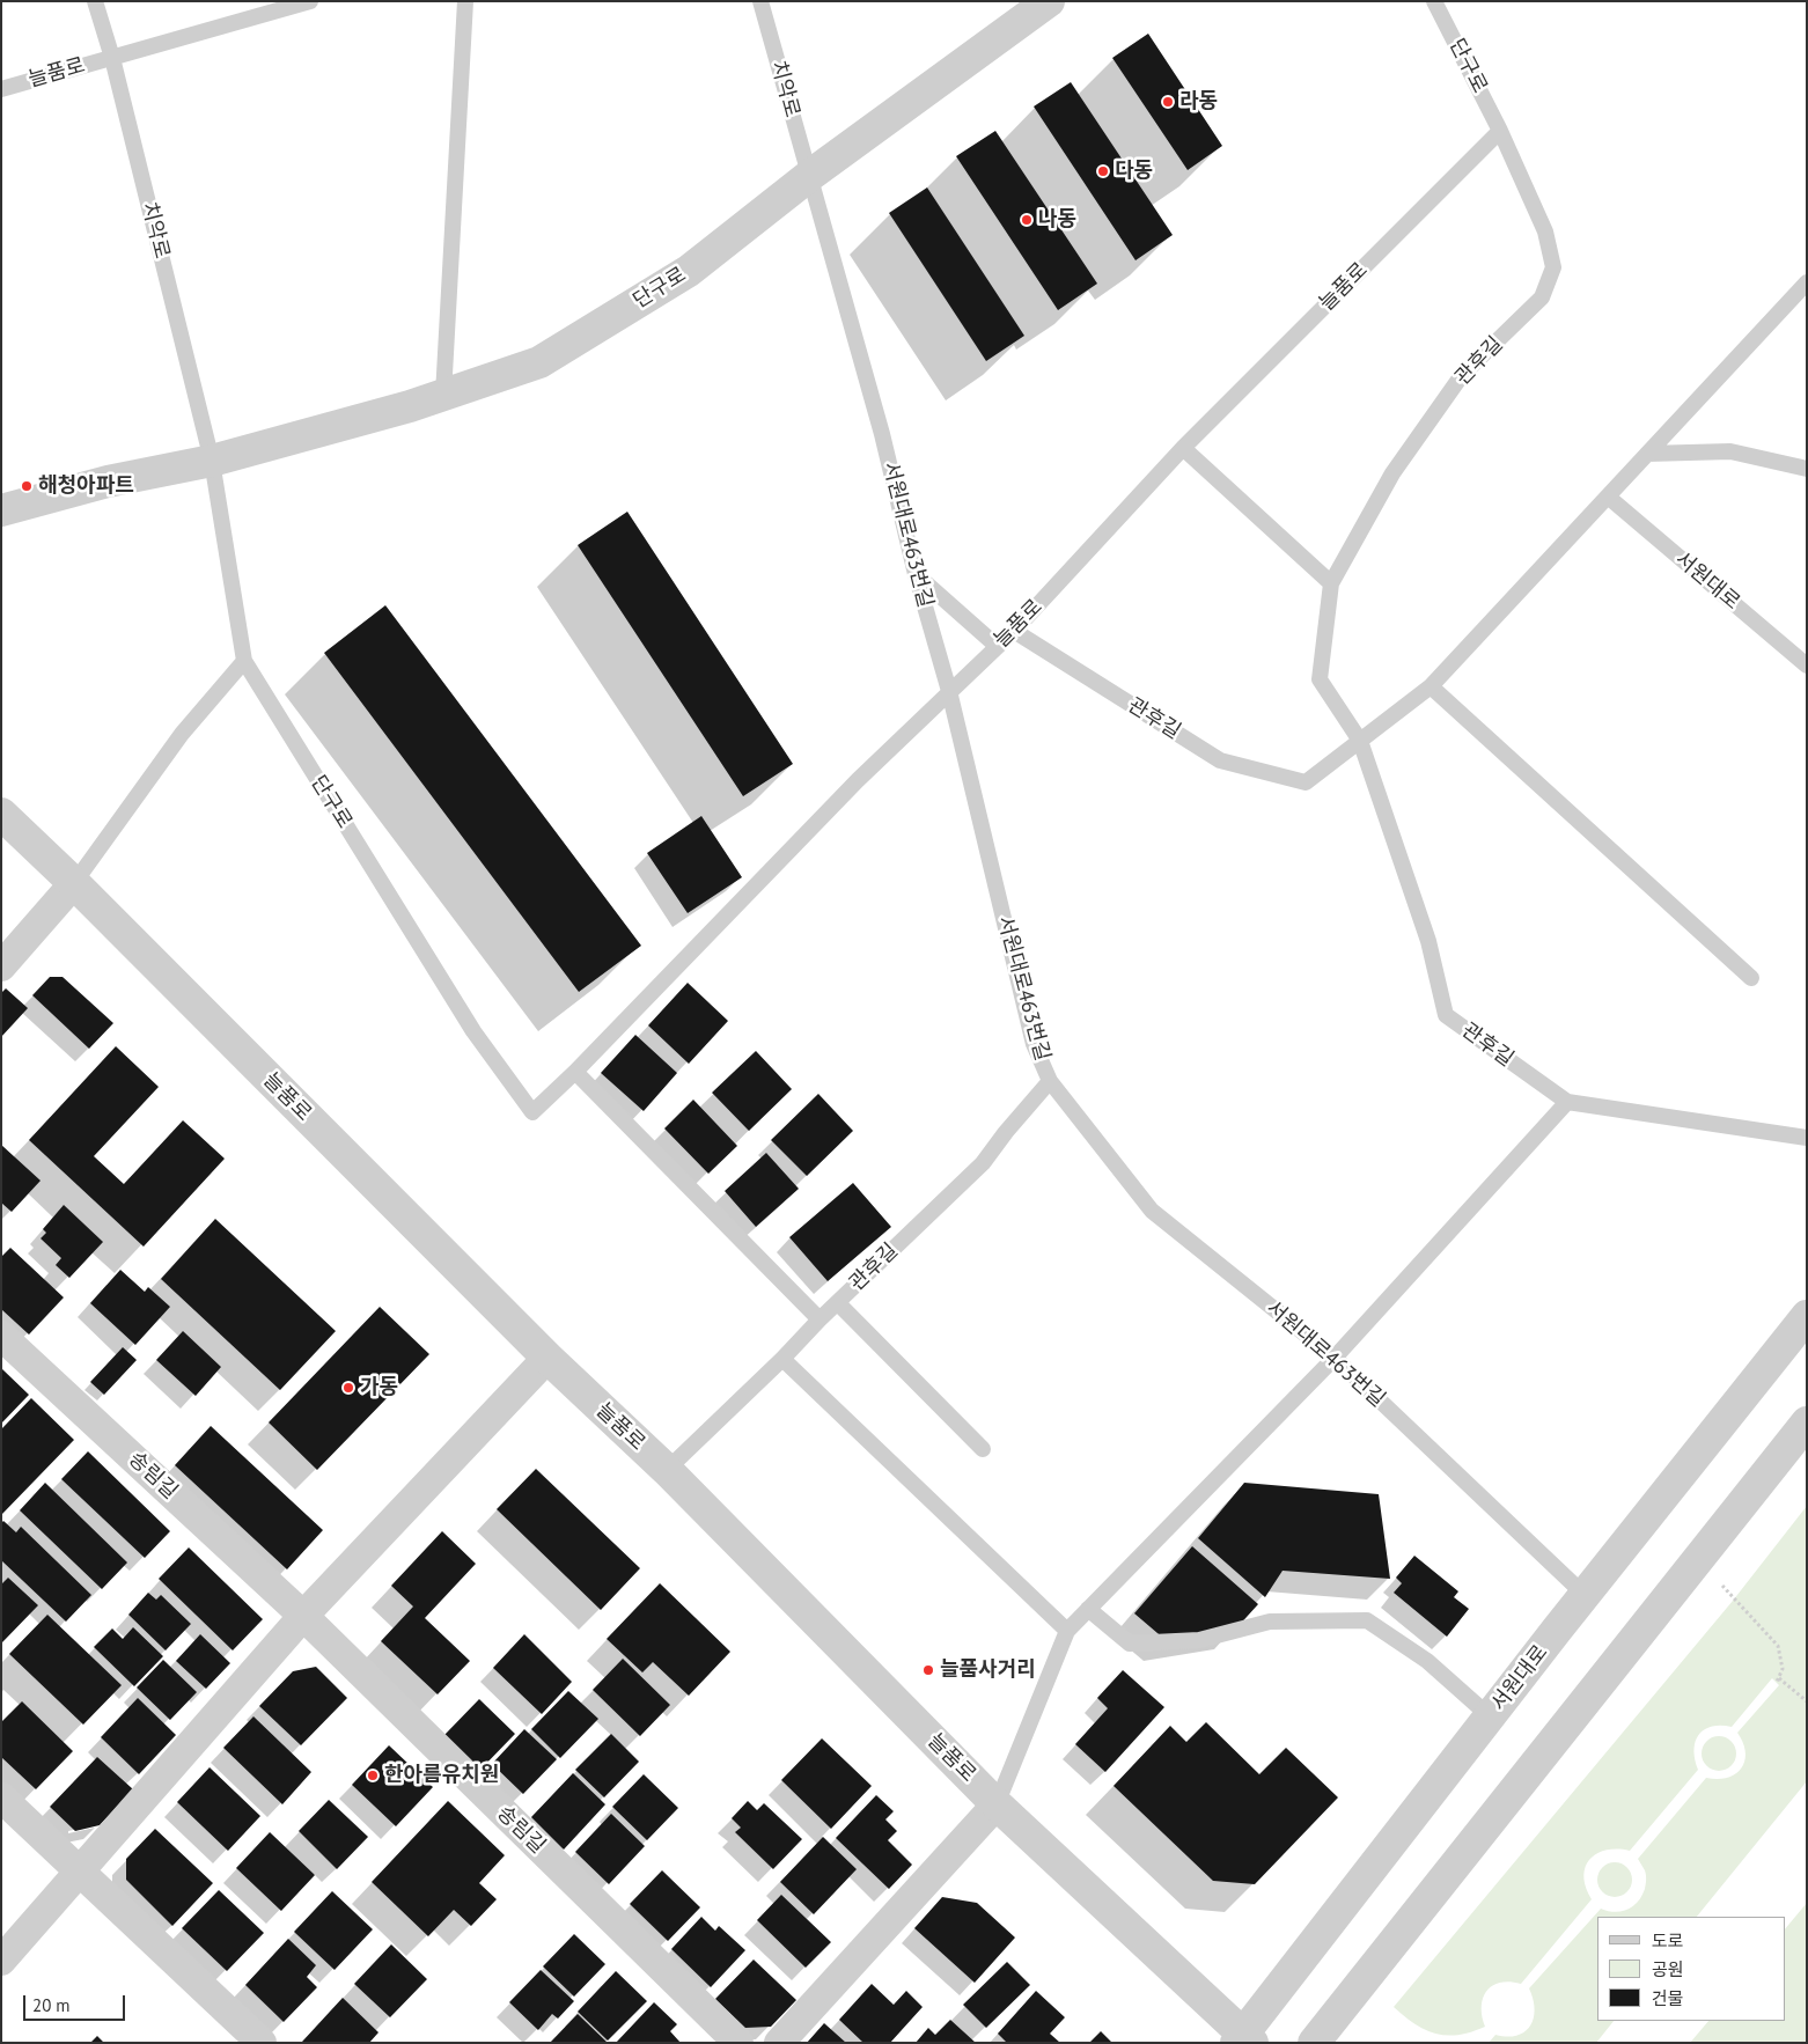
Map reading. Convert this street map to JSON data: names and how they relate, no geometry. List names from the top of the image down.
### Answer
{
  "streets": {
    "street": [
      "단구로",
      "늘품로",
      "서원대로",
      "송림길"
    ],
    "lane": ["치악로", "관후길", "서원대로463번길"]
  },
  "crossings": [
    ["단구로", "늘품로"],
    ["단구로", "치악로"],
    ["단구로", "관후길"],
    ["단구로", "서원대로463번길"],
    ["늘품로", "치악로"],
    ["늘품로", "관후길"],
    ["늘품로", "서원대로463번길"],
    ["늘품로", "서원대로"],
    ["치악로", "서원대로463번길"],
    ["관후길", "서원대로463번길"],
    ["관후길", "서원대로"],
    ["서원대로463번길", "서원대로"]
  ],
  "places": [
    "라동",
    "다동",
    "나동",
    "해청아파트",
    "가동",
    "늘품사거리",
    "한아름유치원"
  ],
  "legend": ["도로", "공원", "건물"],
  "scale_bar": "20 m"
}
